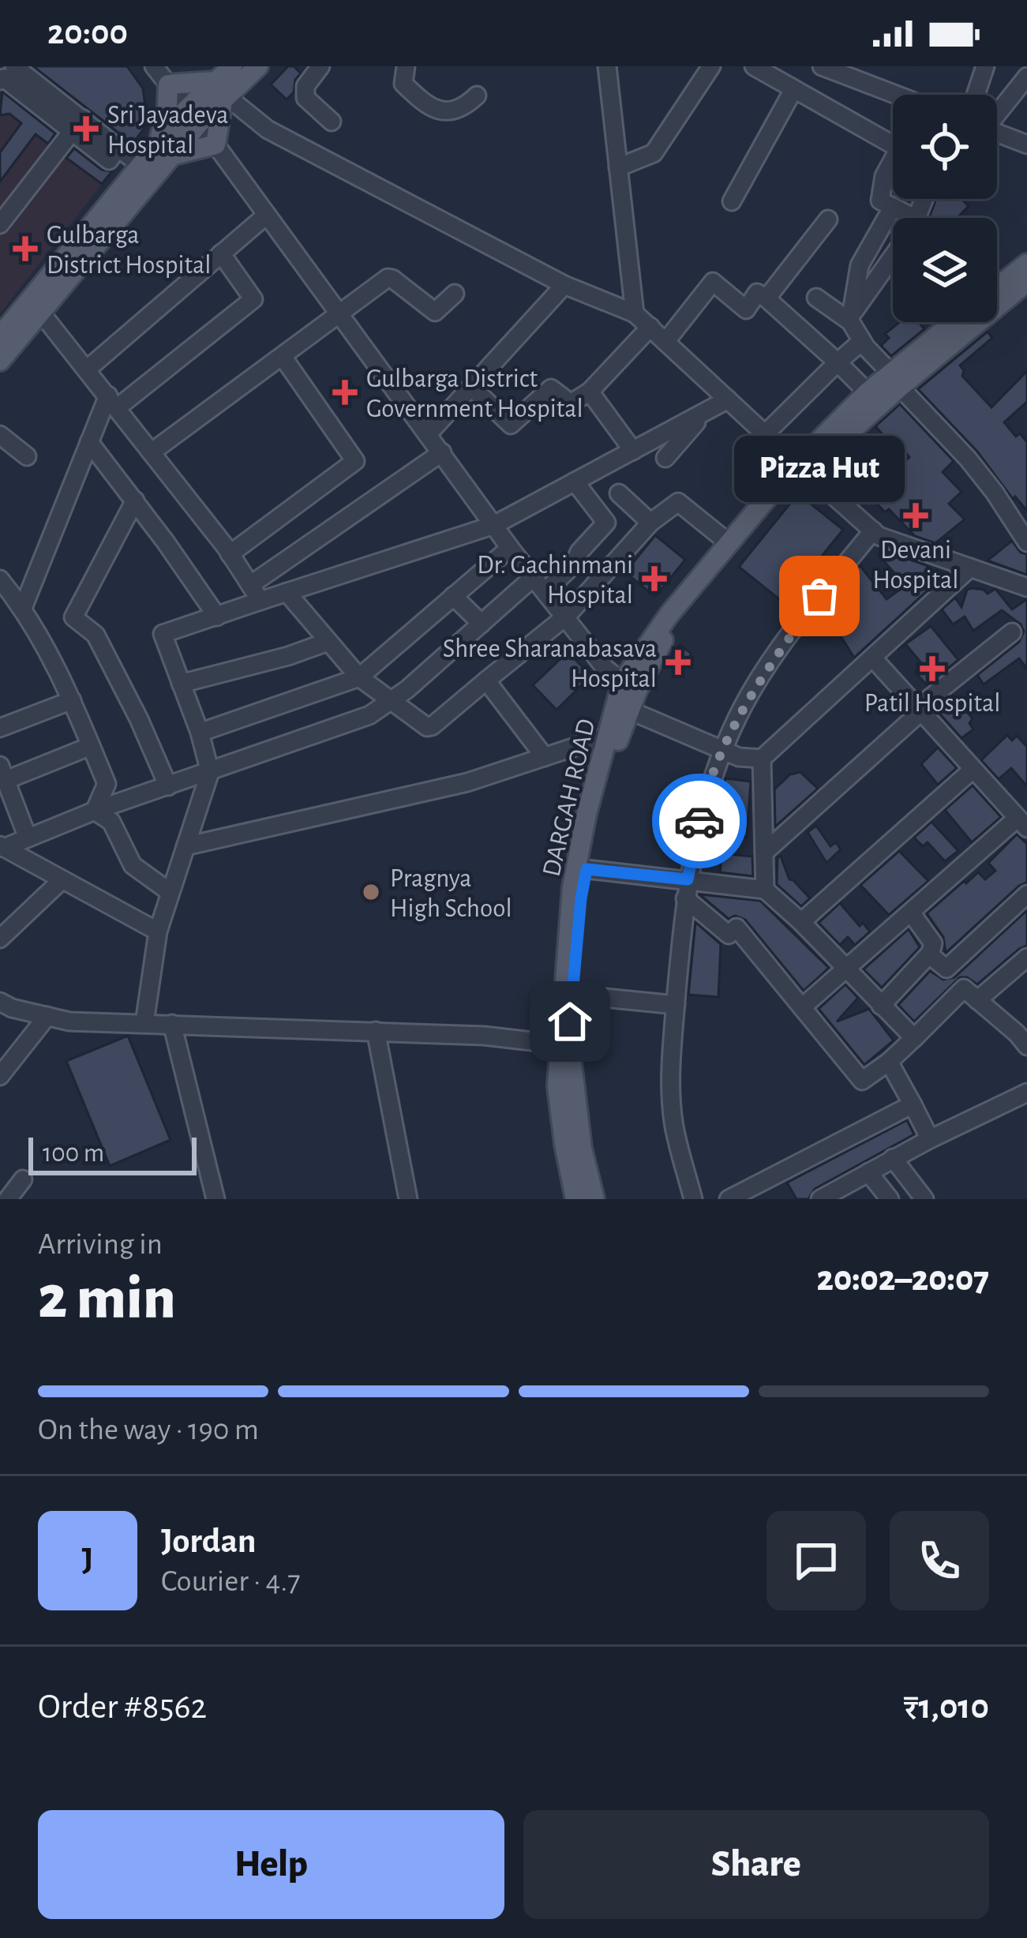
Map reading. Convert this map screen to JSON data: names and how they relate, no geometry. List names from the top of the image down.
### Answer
{
  "streets": {
    "main road": ["DARGAH ROAD"]
  },
  "places": {
    "health": [
      "Sri Jayadeva Hospital",
      "Gulbarga District Hospital",
      "Gulbarga District Government Hospital",
      "Devani Hospital",
      "Dr. Gachinmani Hospital",
      "Shree Sharanabasava Hospital",
      "Patil Hospital"
    ],
    "other": ["Pizza Hut", "Pragnya High School"]
  },
  "scale_bar": "100 m",
  "page": {
    "status": "20:00",
    "bubble": "Pizza Hut",
    "scale": "100 m",
    "heading": ["2 min", "Arriving in", "20:02–20:07"],
    "panel": [
      "Jordan",
      "Courier · 4.7",
      "Order #8562",
      "₹1,010"
    ],
    "bar": "On the way · 190 m",
    "round": "J",
    "buttons": ["Help", "Share"]
  }
}
